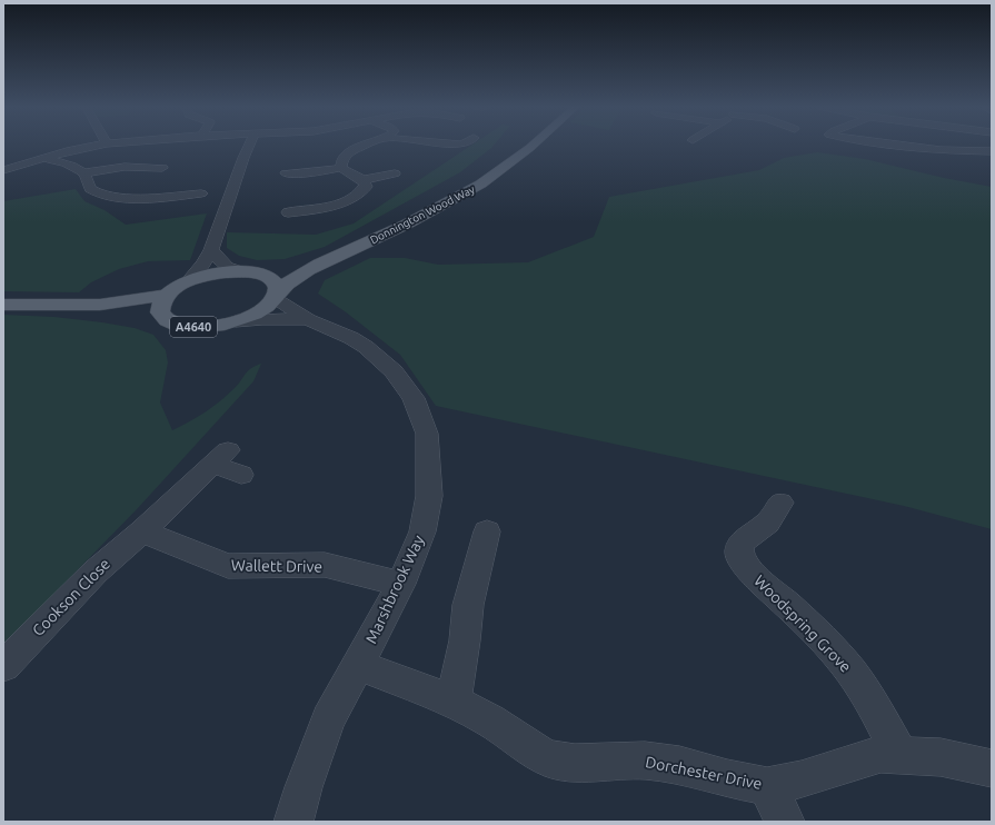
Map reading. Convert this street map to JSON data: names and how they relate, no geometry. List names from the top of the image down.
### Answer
{
  "streets": {
    "main road": ["Donnington Wood Way", "A4640"],
    "street": [
      "Wallett Drive",
      "Marshbrook Way",
      "Cookson Close",
      "Woodspring Grove",
      "Dorchester Drive"
    ]
  },
  "crossings": [
    ["Donnington Wood Way", "A4640"],
    ["Donnington Wood Way", "Marshbrook Way"],
    ["A4640", "Marshbrook Way"],
    ["Wallett Drive", "Marshbrook Way"],
    ["Wallett Drive", "Cookson Close"],
    ["Marshbrook Way", "Dorchester Drive"],
    ["Woodspring Grove", "Dorchester Drive"]
  ]
}
